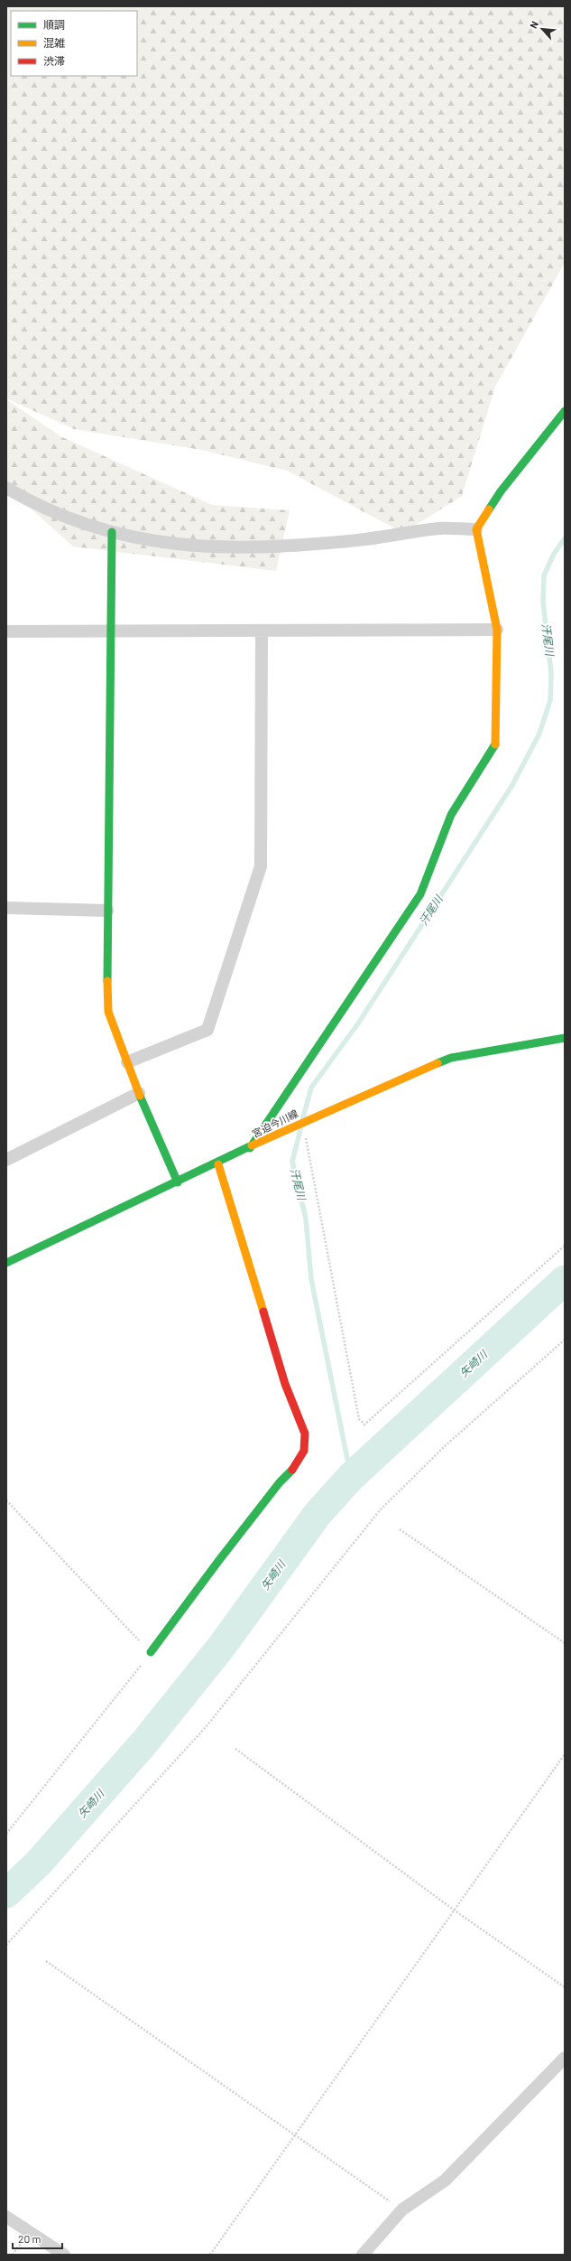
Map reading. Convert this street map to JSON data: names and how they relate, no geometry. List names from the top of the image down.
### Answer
{
  "streets": {
    "street": ["宮迫今川線"]
  },
  "water": ["汗尾川", "矢崎川"],
  "legend": ["順調", "混雑", "渋滞"],
  "scale_bar": "20 m",
  "north": "top left"
}
